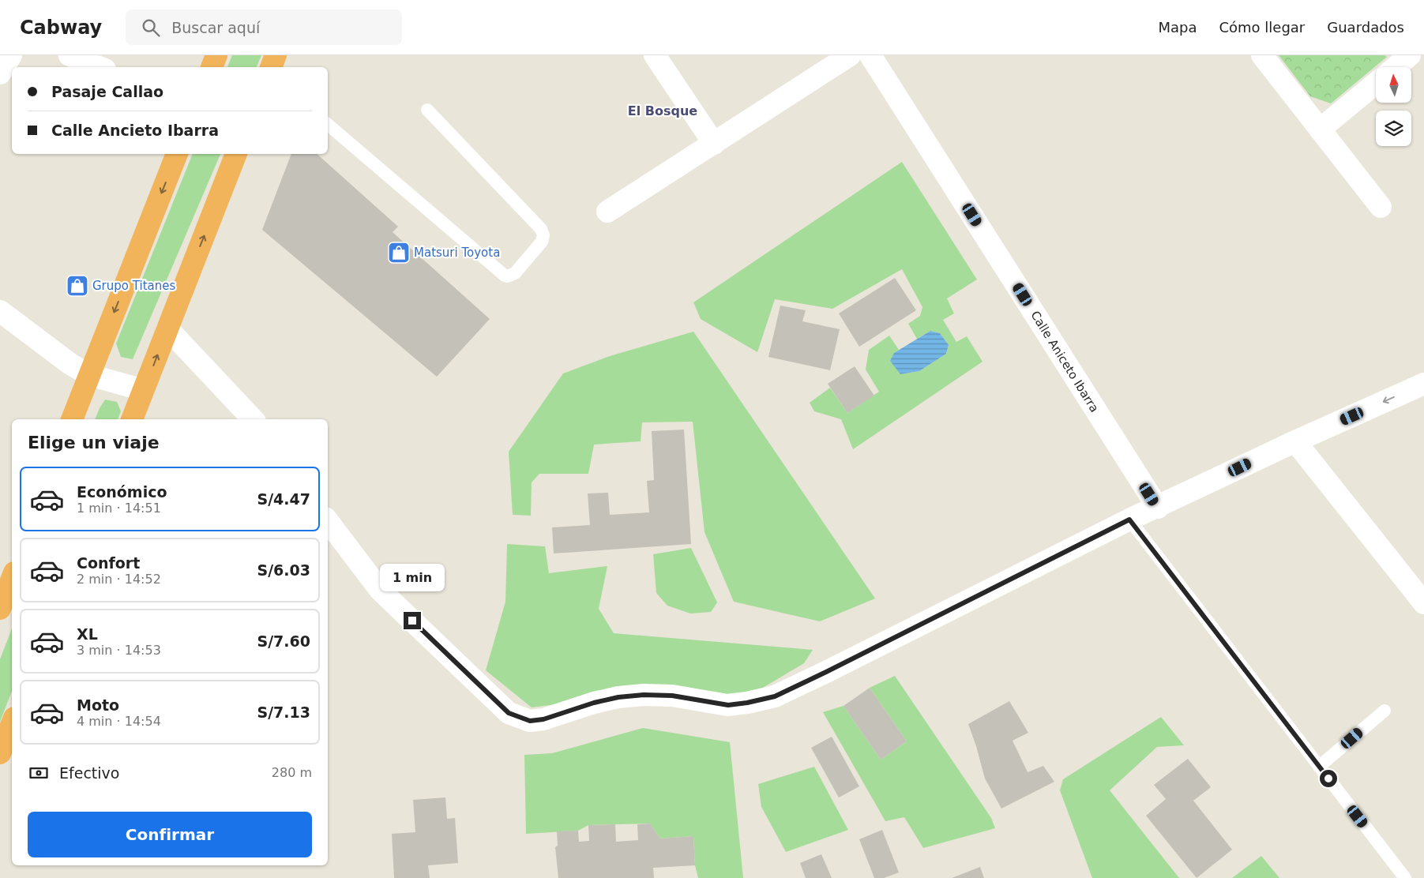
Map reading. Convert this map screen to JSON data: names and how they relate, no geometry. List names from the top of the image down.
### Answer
{
  "streets": {
    "street": ["Calle Aniceto Ibarra"]
  },
  "districts": ["El Bosque"],
  "places": {
    "shop": ["Matsuri Toyota", "Grupo Titanes"]
  },
  "north": "top",
  "page": {
    "header": "Cabway",
    "search": "Buscar aquí",
    "nav": ["Mapa", "Cómo llegar", "Guardados"],
    "banner": ["Pasaje Callao", "Calle Ancieto Ibarra"],
    "heading": "Elige un viaje",
    "list": [
      {
        "name": "Económico",
        "note": "1 min · 14:51",
        "value": "S/4.47"
      },
      {
        "name": "Confort",
        "note": "2 min · 14:52",
        "value": "S/6.03"
      },
      {
        "name": "XL",
        "note": "3 min · 14:53",
        "value": "S/7.60"
      },
      {
        "name": "Moto",
        "note": "4 min · 14:54",
        "value": "S/7.13"
      }
    ],
    "bubble": "1 min",
    "pay": ["Efectivo", "280 m"],
    "buttons": "Confirmar"
  }
}
